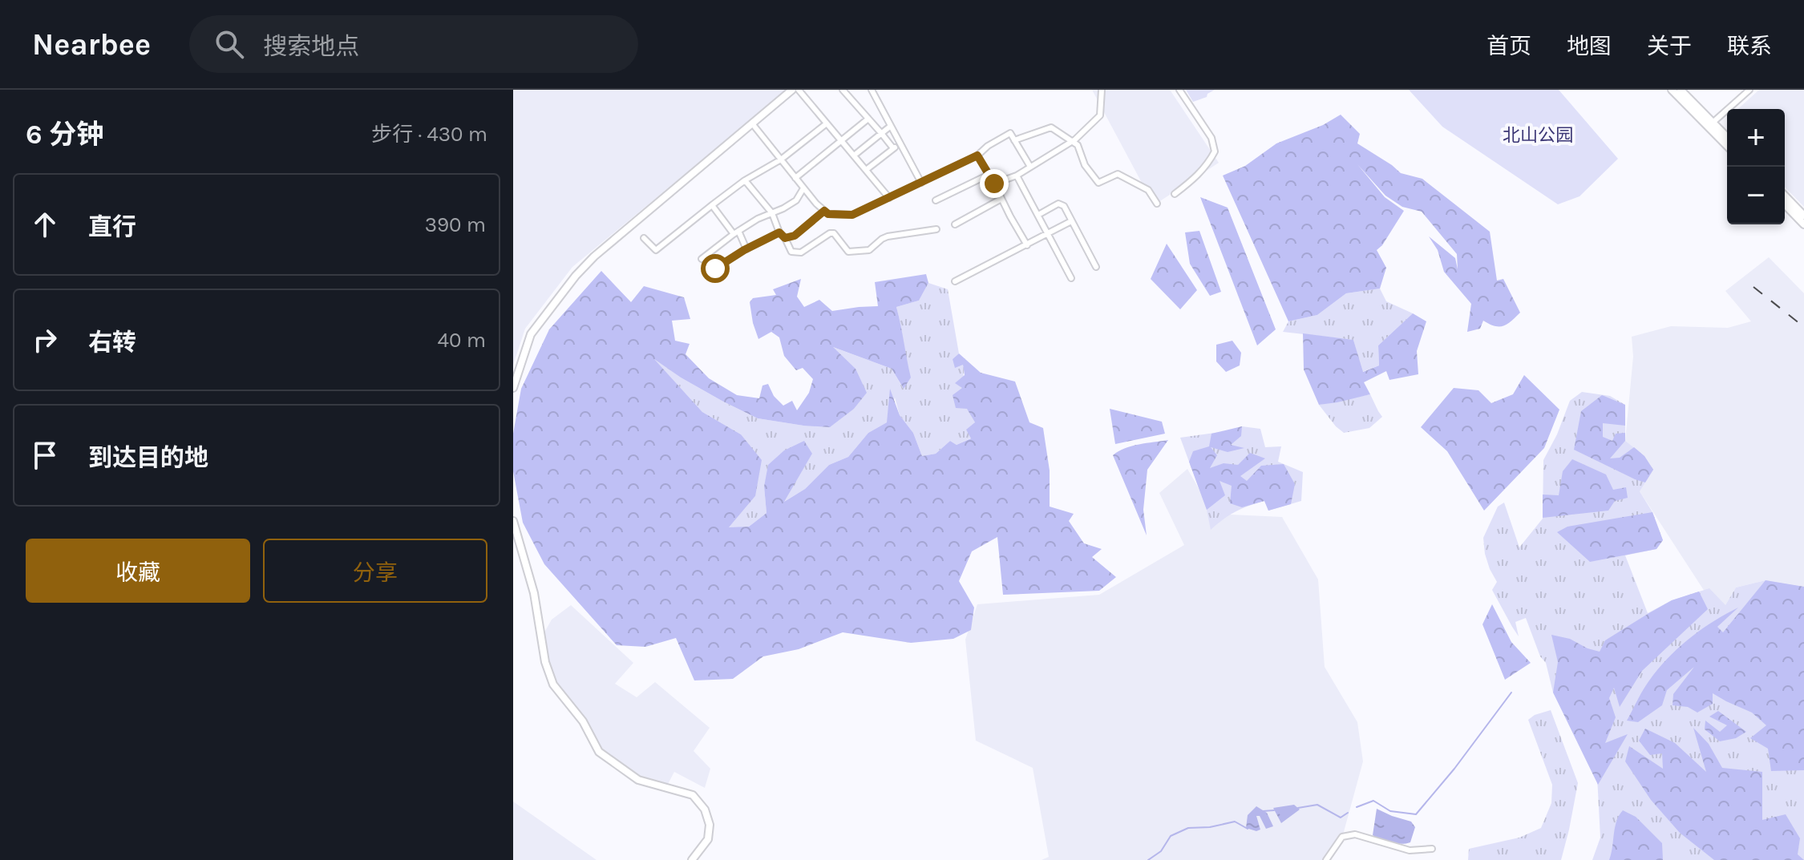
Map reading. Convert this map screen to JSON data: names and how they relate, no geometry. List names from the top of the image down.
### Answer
{
  "parks": ["北山公园"],
  "page": {
    "header": "Nearbee",
    "search": "搜索地点",
    "nav": [
      "首页",
      "地图",
      "关于",
      "联系"
    ],
    "heading": ["6 分钟", "步行 · 430 m"],
    "map_buttons": ["+", "−"],
    "list": [
      ["直行", "390 m"],
      ["右转", "40 m"],
      "到达目的地"
    ],
    "buttons": ["收藏", "分享"]
  }
}
